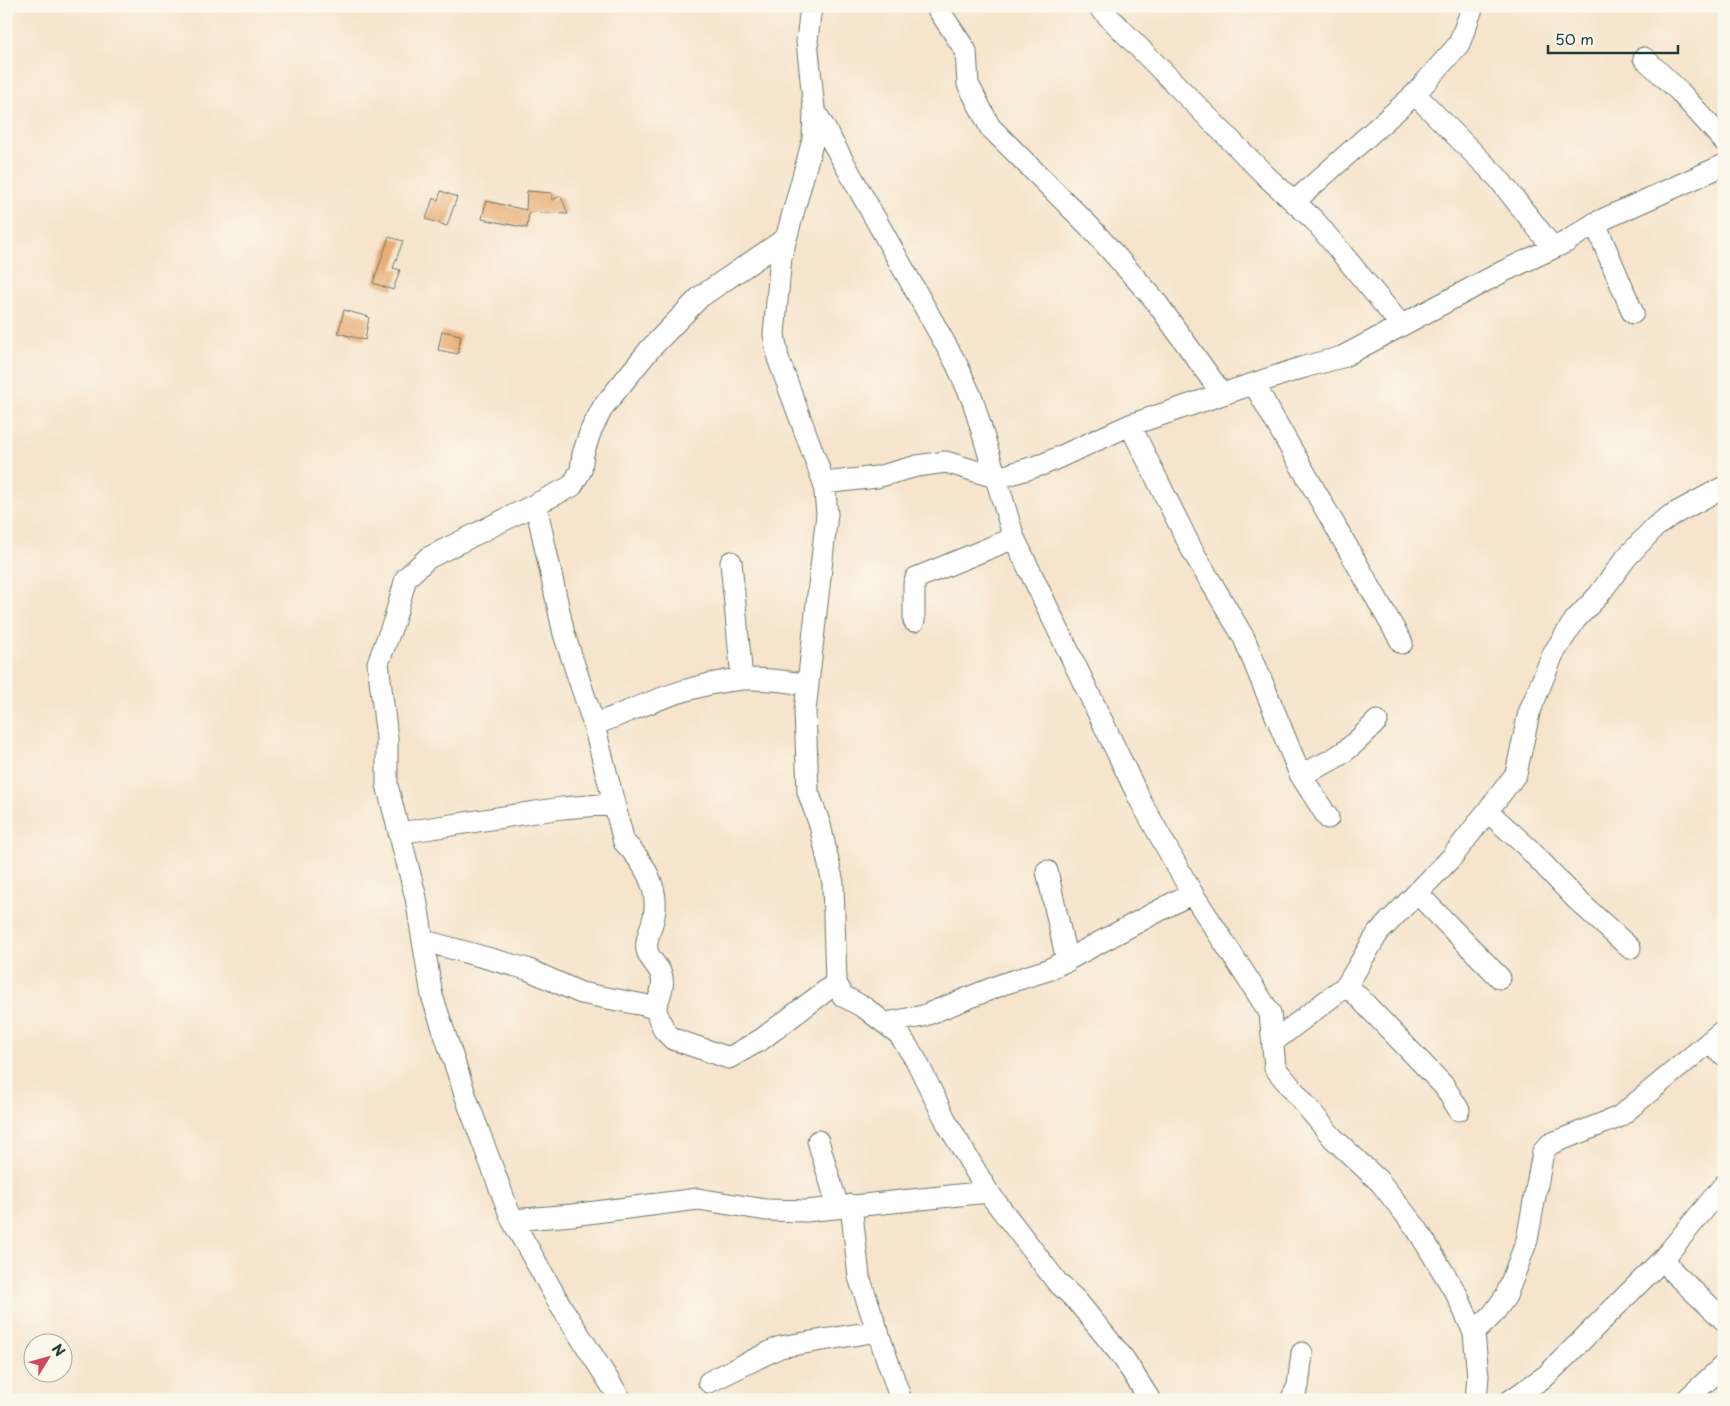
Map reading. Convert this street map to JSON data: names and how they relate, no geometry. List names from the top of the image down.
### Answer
{
  "scale_bar": "50 m",
  "north": "top right"
}
